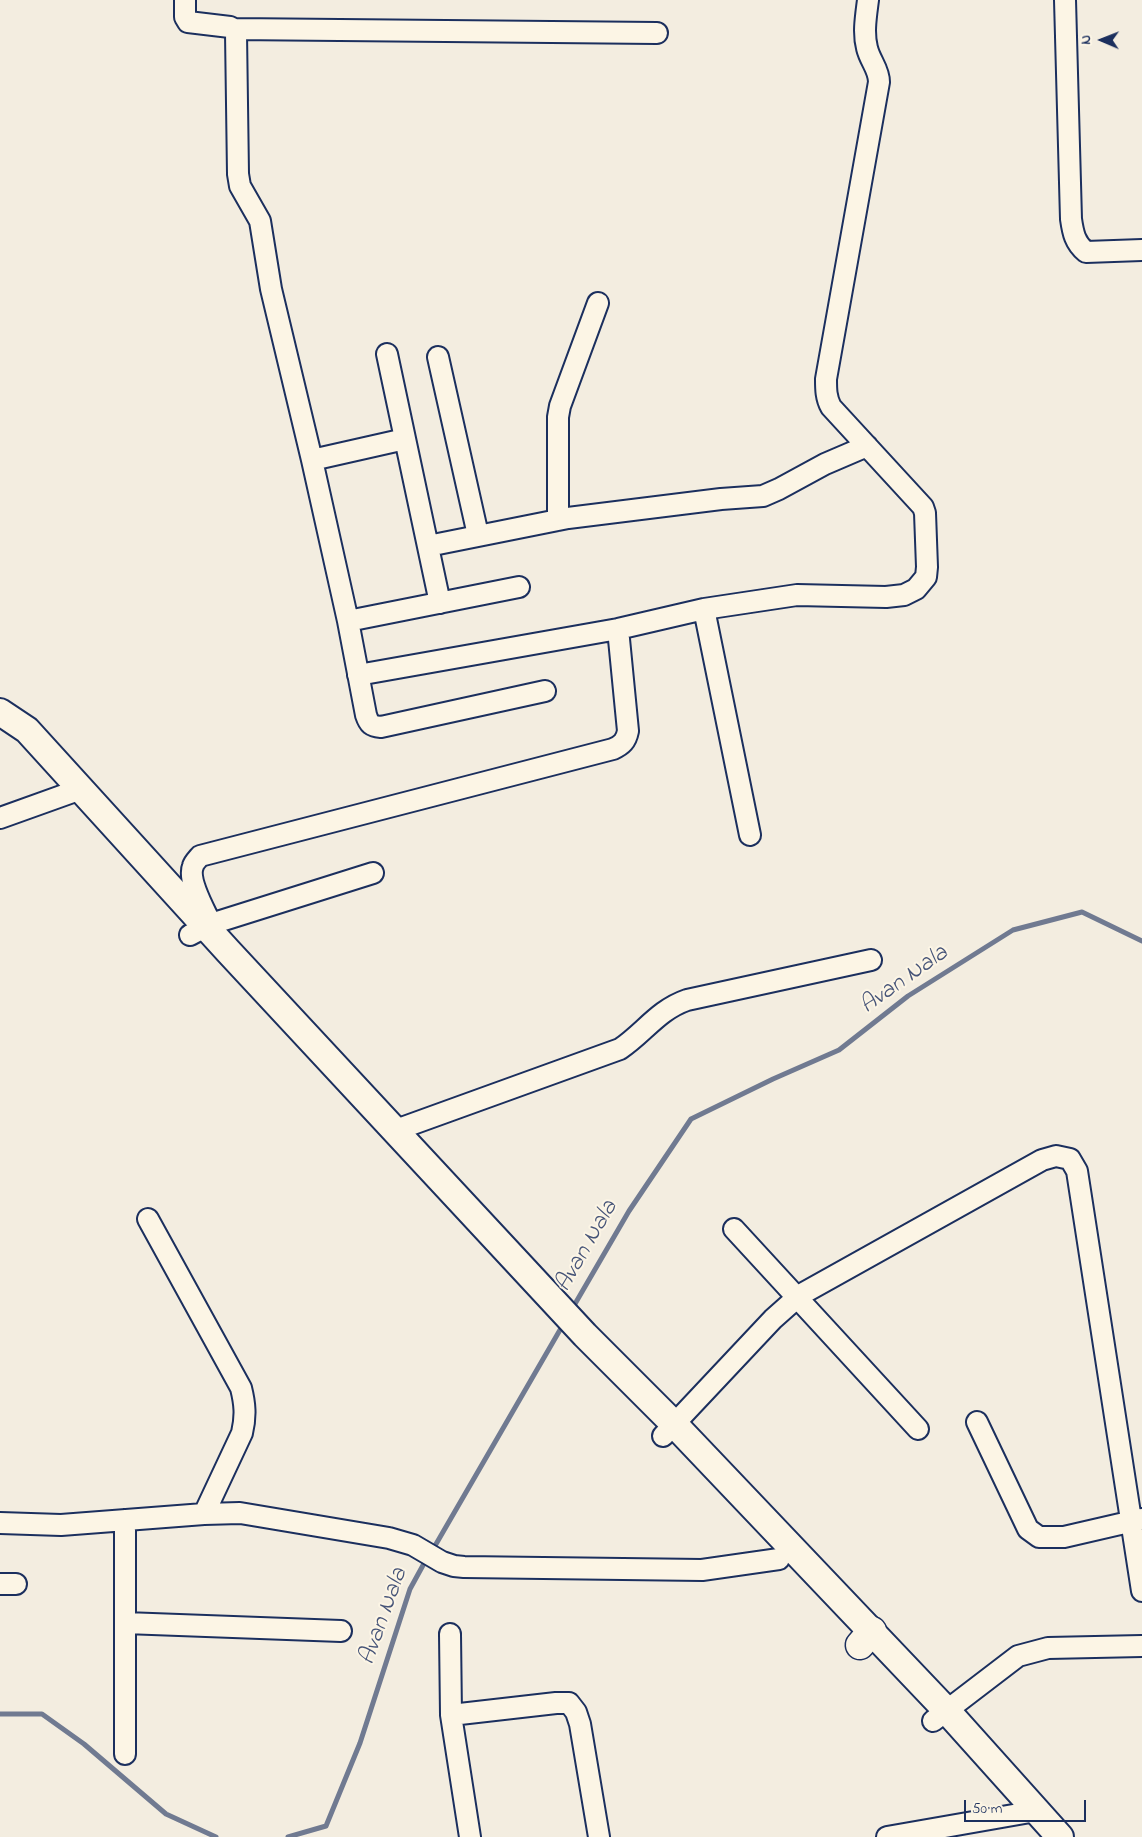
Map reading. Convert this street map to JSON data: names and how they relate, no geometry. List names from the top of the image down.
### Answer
{
  "water": ["Avan Nala"],
  "scale_bar": "50 m",
  "north": "left"
}
